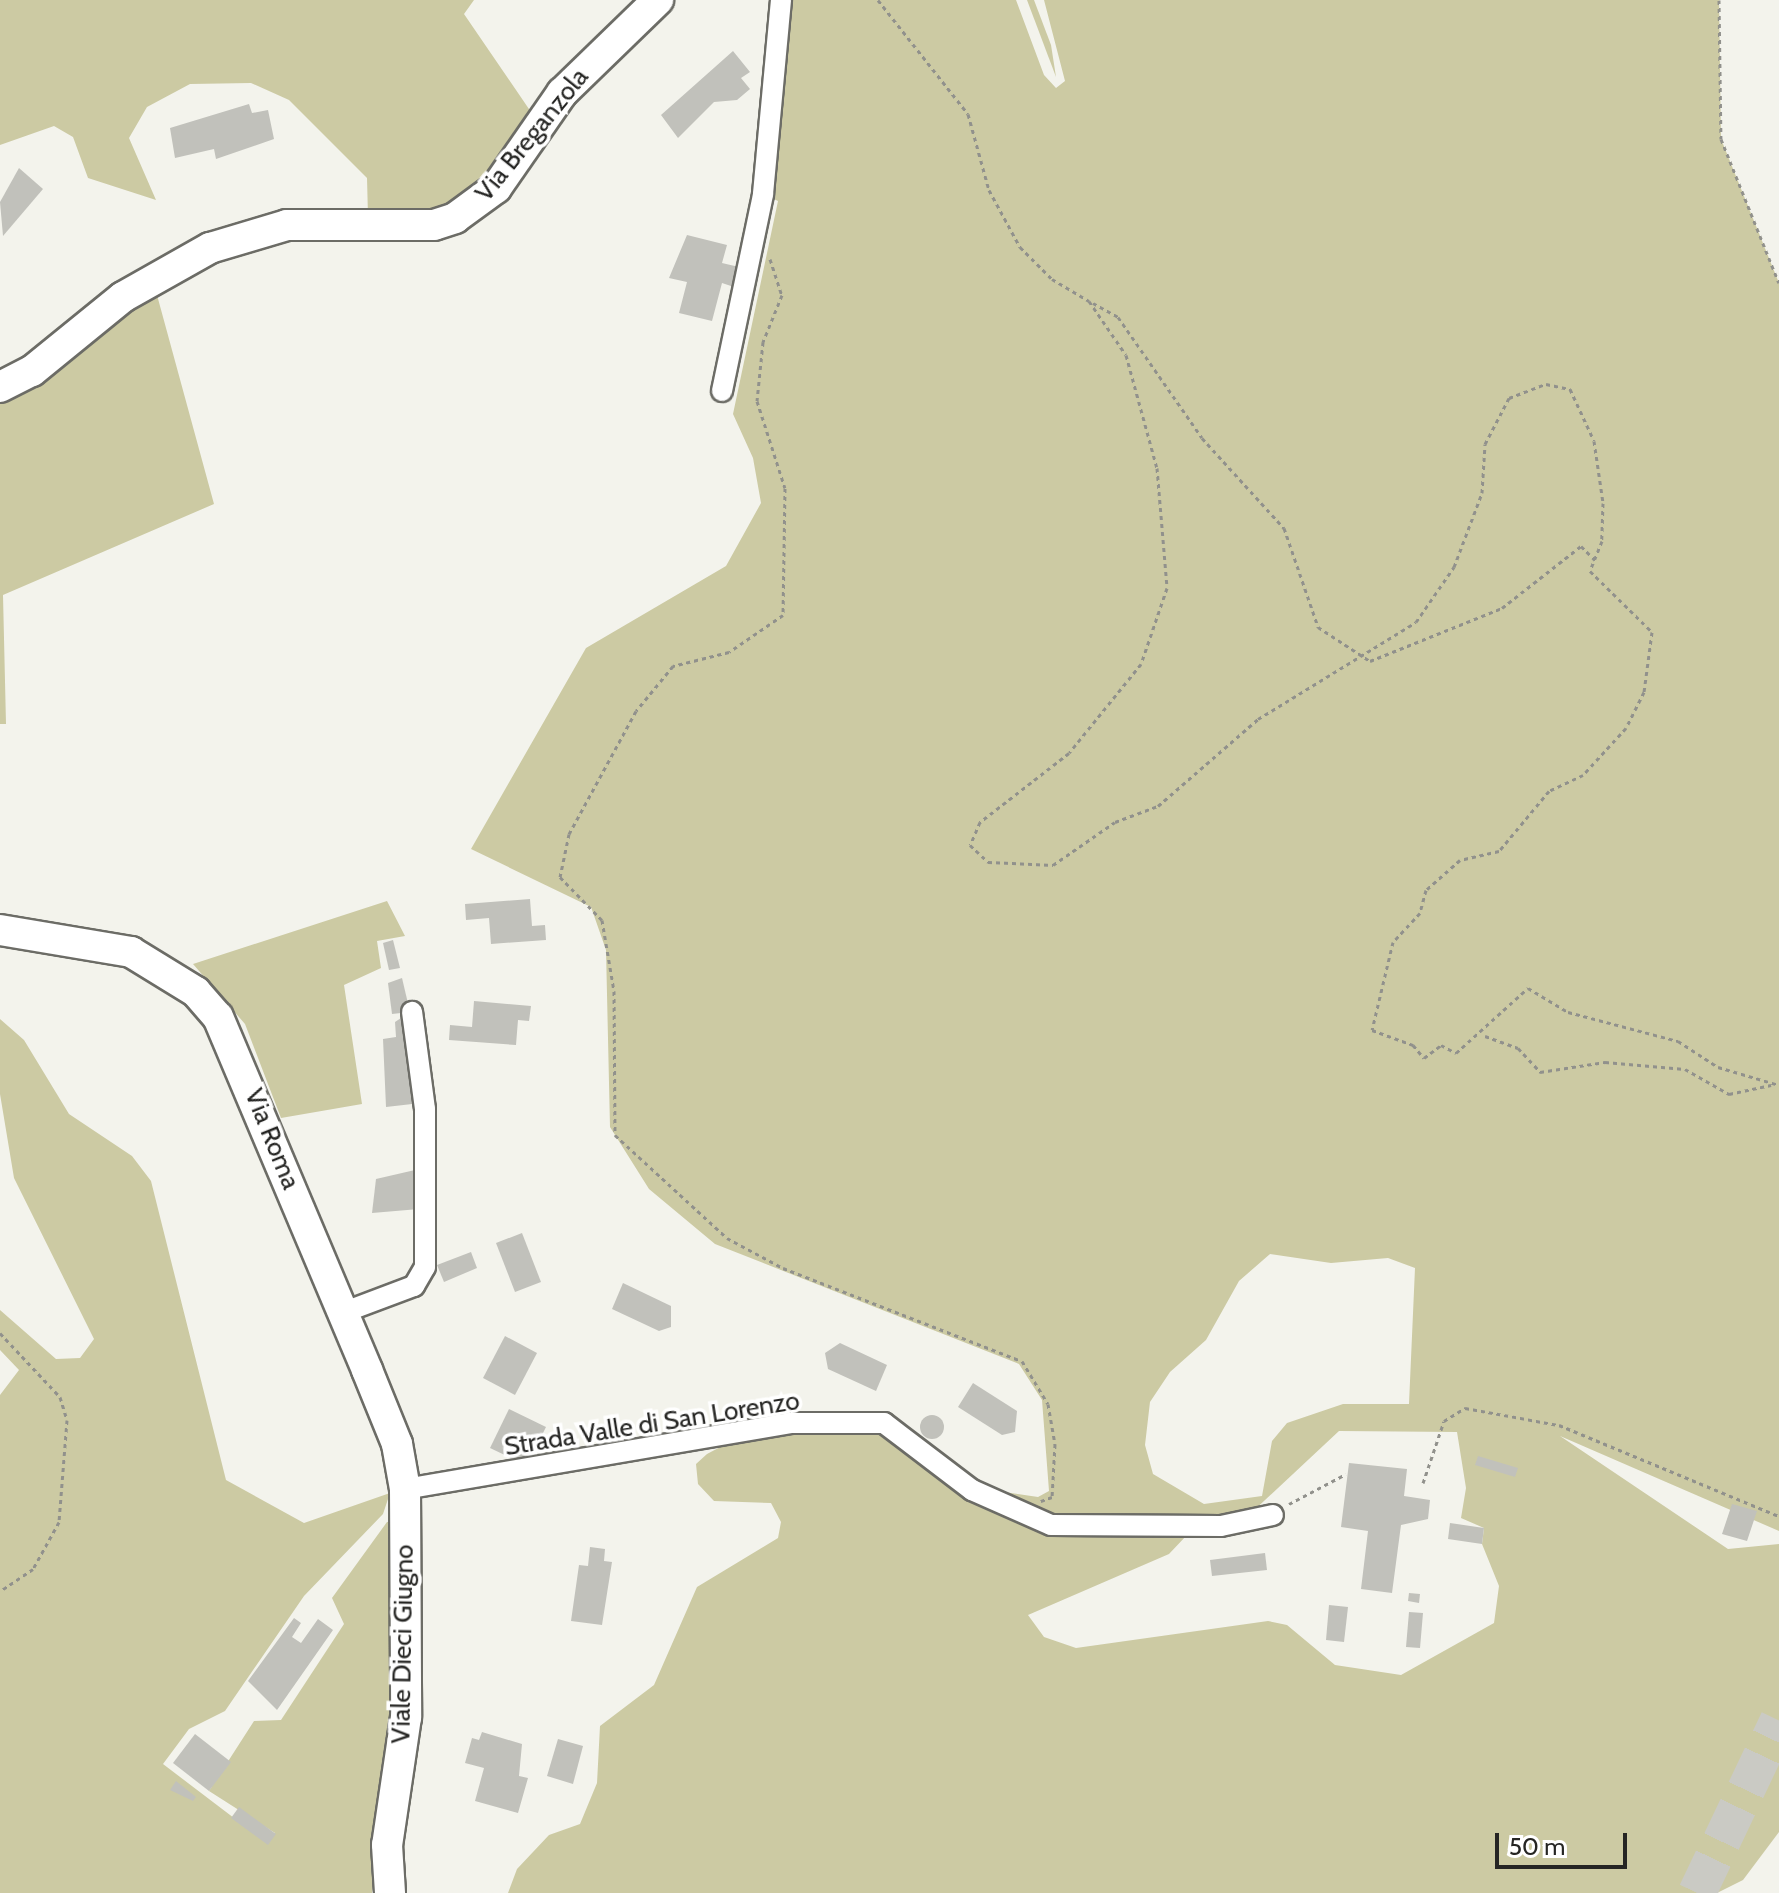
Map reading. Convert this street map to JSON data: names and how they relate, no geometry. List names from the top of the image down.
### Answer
{
  "streets": {
    "main road": ["Via Breganzola", "Via Roma", "Viale Dieci Giugno"],
    "street": ["Strada Valle di San Lorenzo"]
  },
  "crossings": [
    ["Via Roma", "Strada Valle di San Lorenzo"],
    ["Via Roma", "Viale Dieci Giugno"],
    ["Strada Valle di San Lorenzo", "Viale Dieci Giugno"]
  ],
  "scale_bar": "50 m"
}
